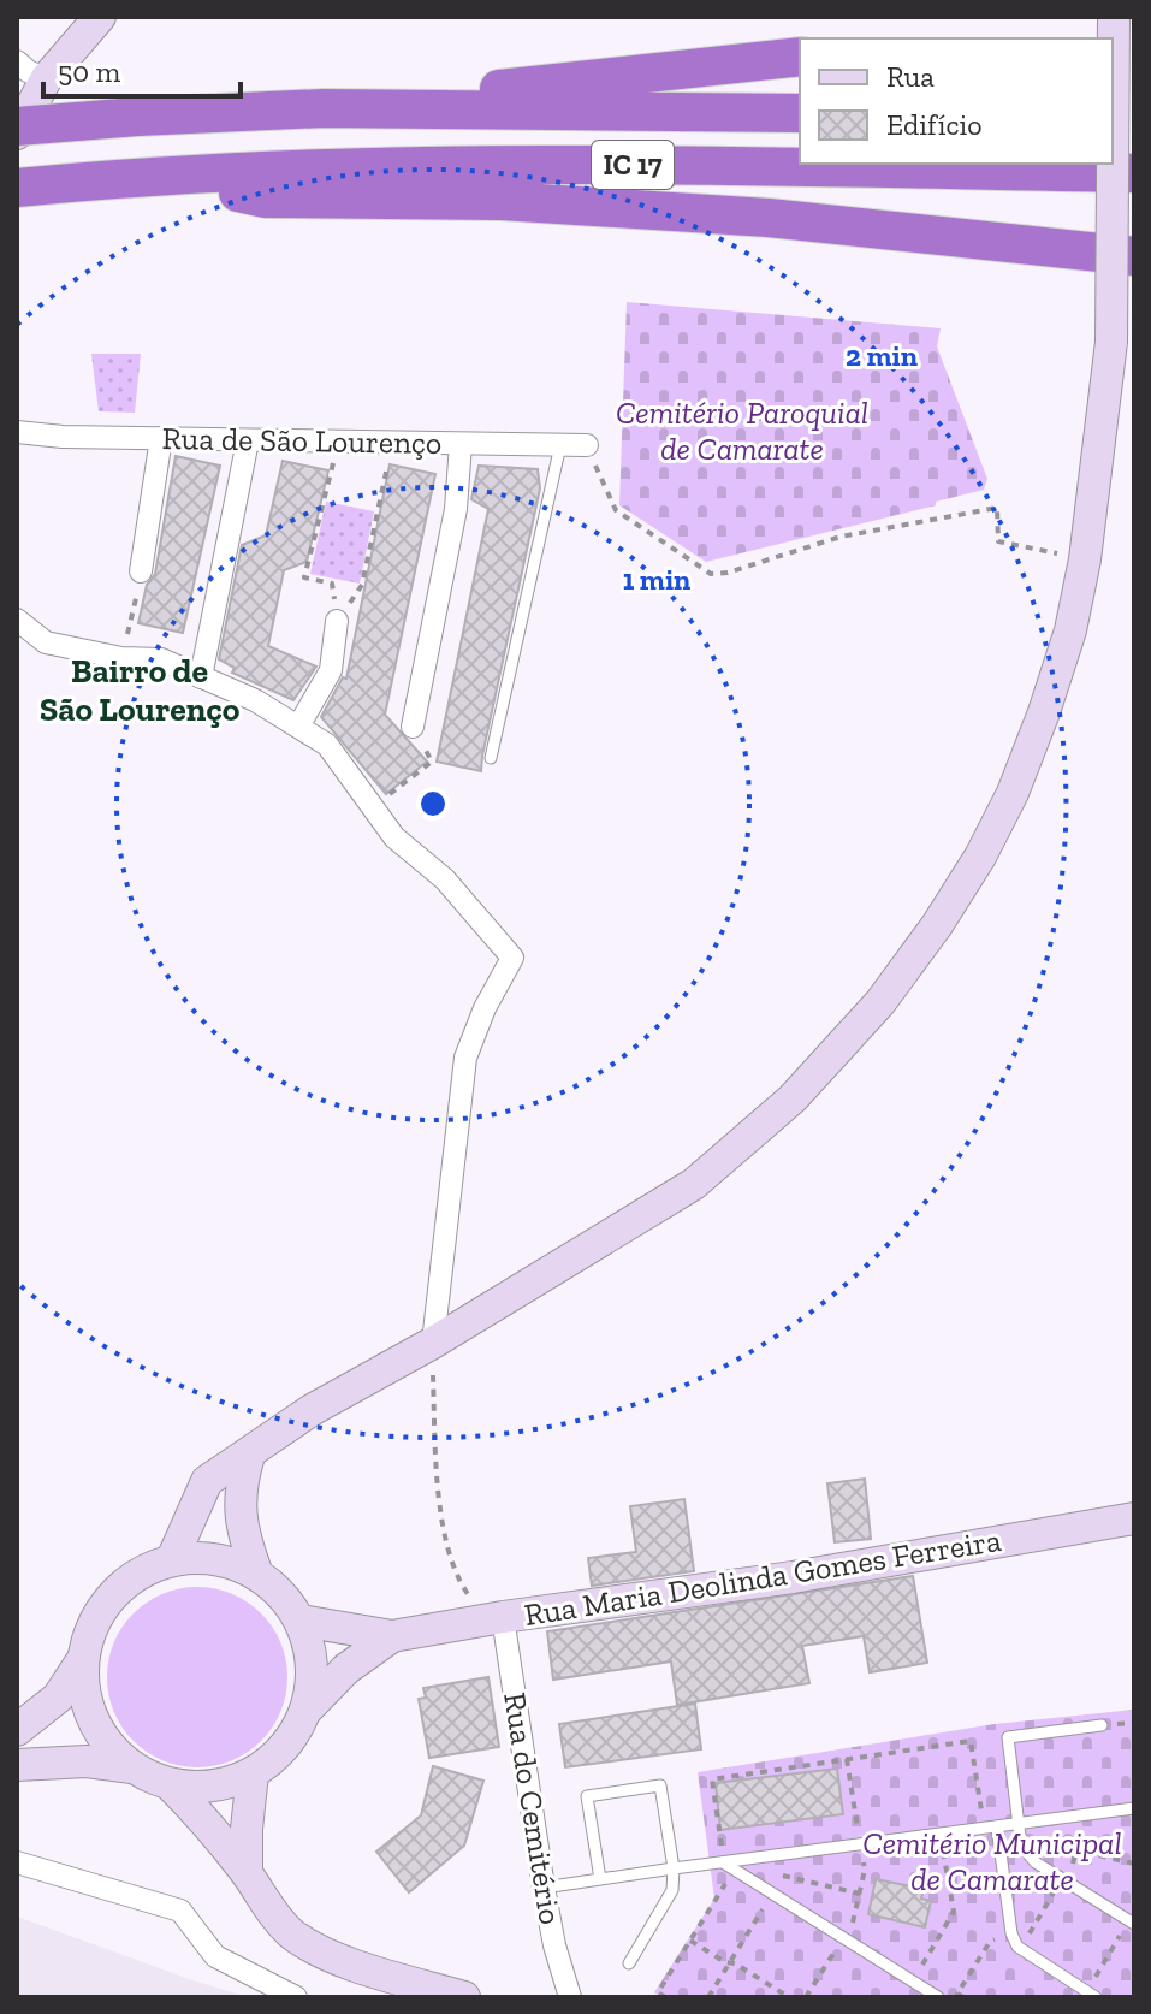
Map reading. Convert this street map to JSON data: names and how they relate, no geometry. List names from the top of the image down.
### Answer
{
  "streets": {
    "highway": ["IC 17"],
    "street": ["Rua de São Lourenço", "Rua Maria Deolinda Gomes Ferreira", "Rua do Cemitério"]
  },
  "crossings": [
    ["Rua Maria Deolinda Gomes Ferreira", "Rua do Cemitério"]
  ],
  "districts": ["Bairro de São Lourenço"],
  "parks": ["Cemitério Paroquial de Camarate", "Cemitério Municipal de Camarate"],
  "legend": ["Rua", "Edifício"],
  "scale_bar": "50 m",
  "rings": ["2 min", "1 min"]
}
